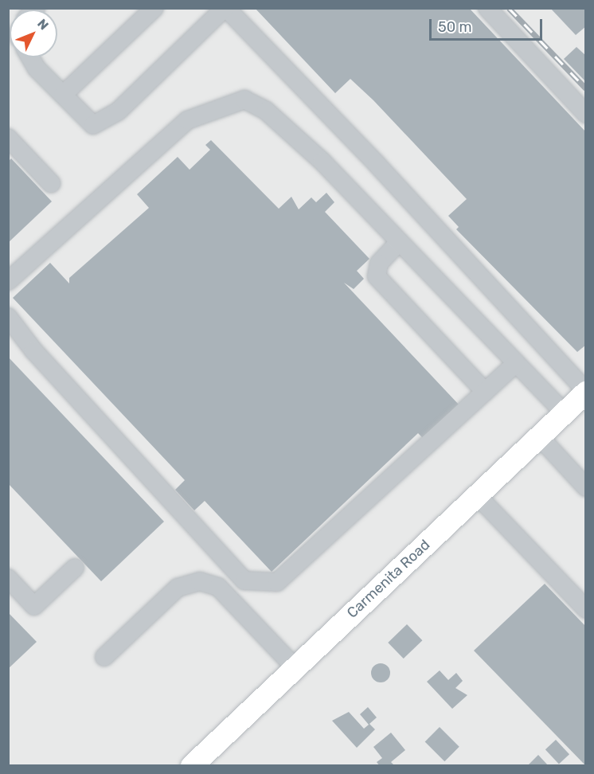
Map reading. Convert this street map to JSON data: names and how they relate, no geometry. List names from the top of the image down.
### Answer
{
  "streets": {
    "main road": ["Carmenita Road"]
  },
  "scale_bar": "50 m",
  "north": "top right"
}
